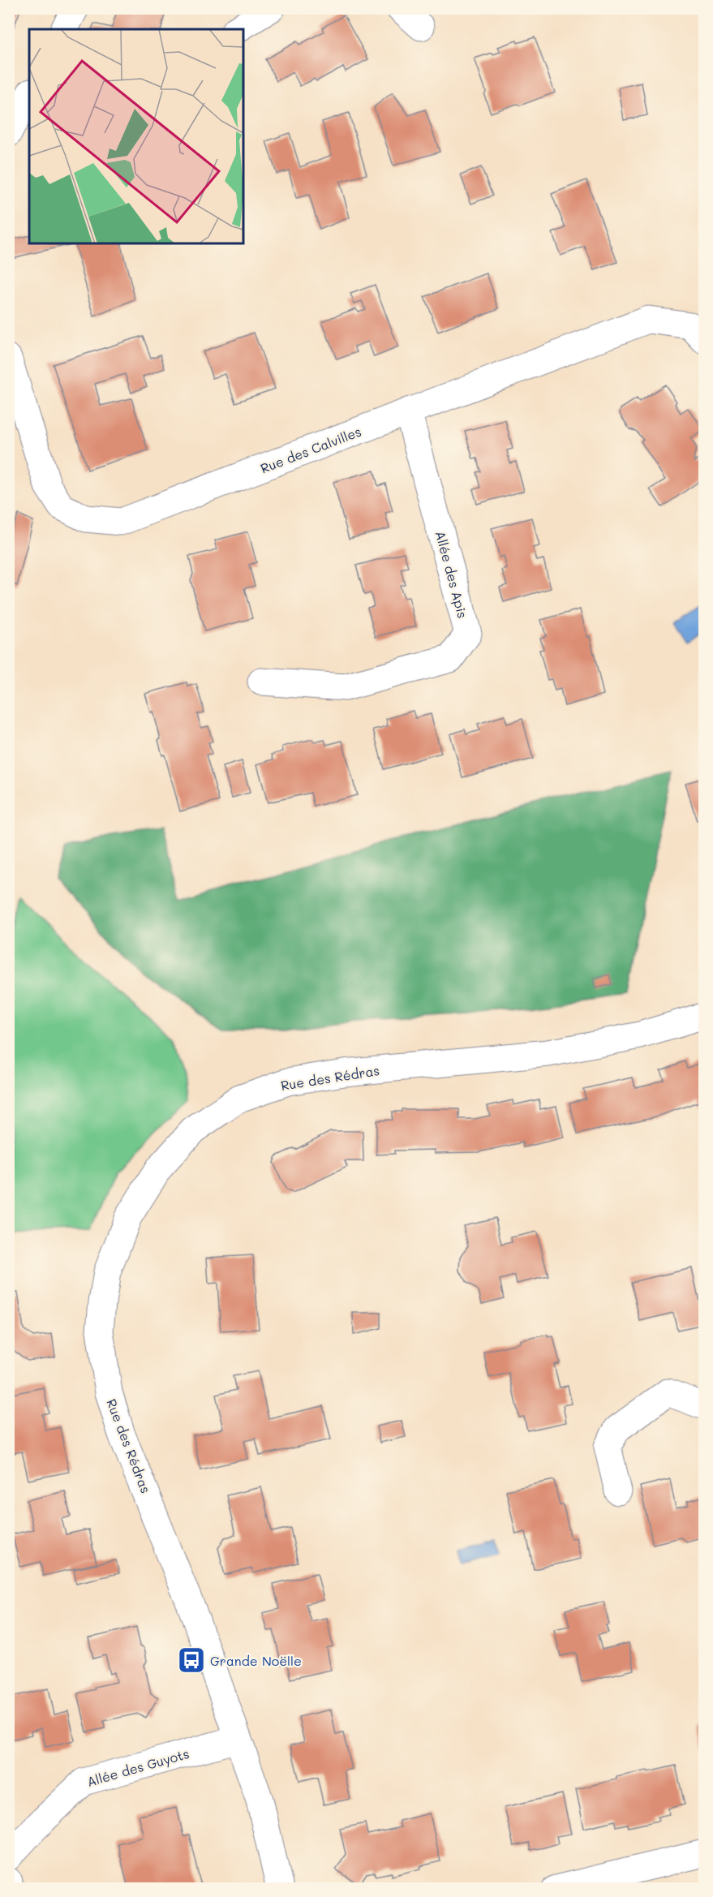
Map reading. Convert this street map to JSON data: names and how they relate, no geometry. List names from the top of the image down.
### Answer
{
  "streets": {
    "street": [
      "Rue des Calvilles",
      "Allée des Apis",
      "Rue des Rédras",
      "Allée des Guyots"
    ]
  },
  "crossings": [
    ["Rue des Calvilles", "Allée des Apis"],
    ["Rue des Rédras", "Allée des Guyots"]
  ],
  "places": {
    "bus stop": ["Grande Noëlle"]
  }
}
